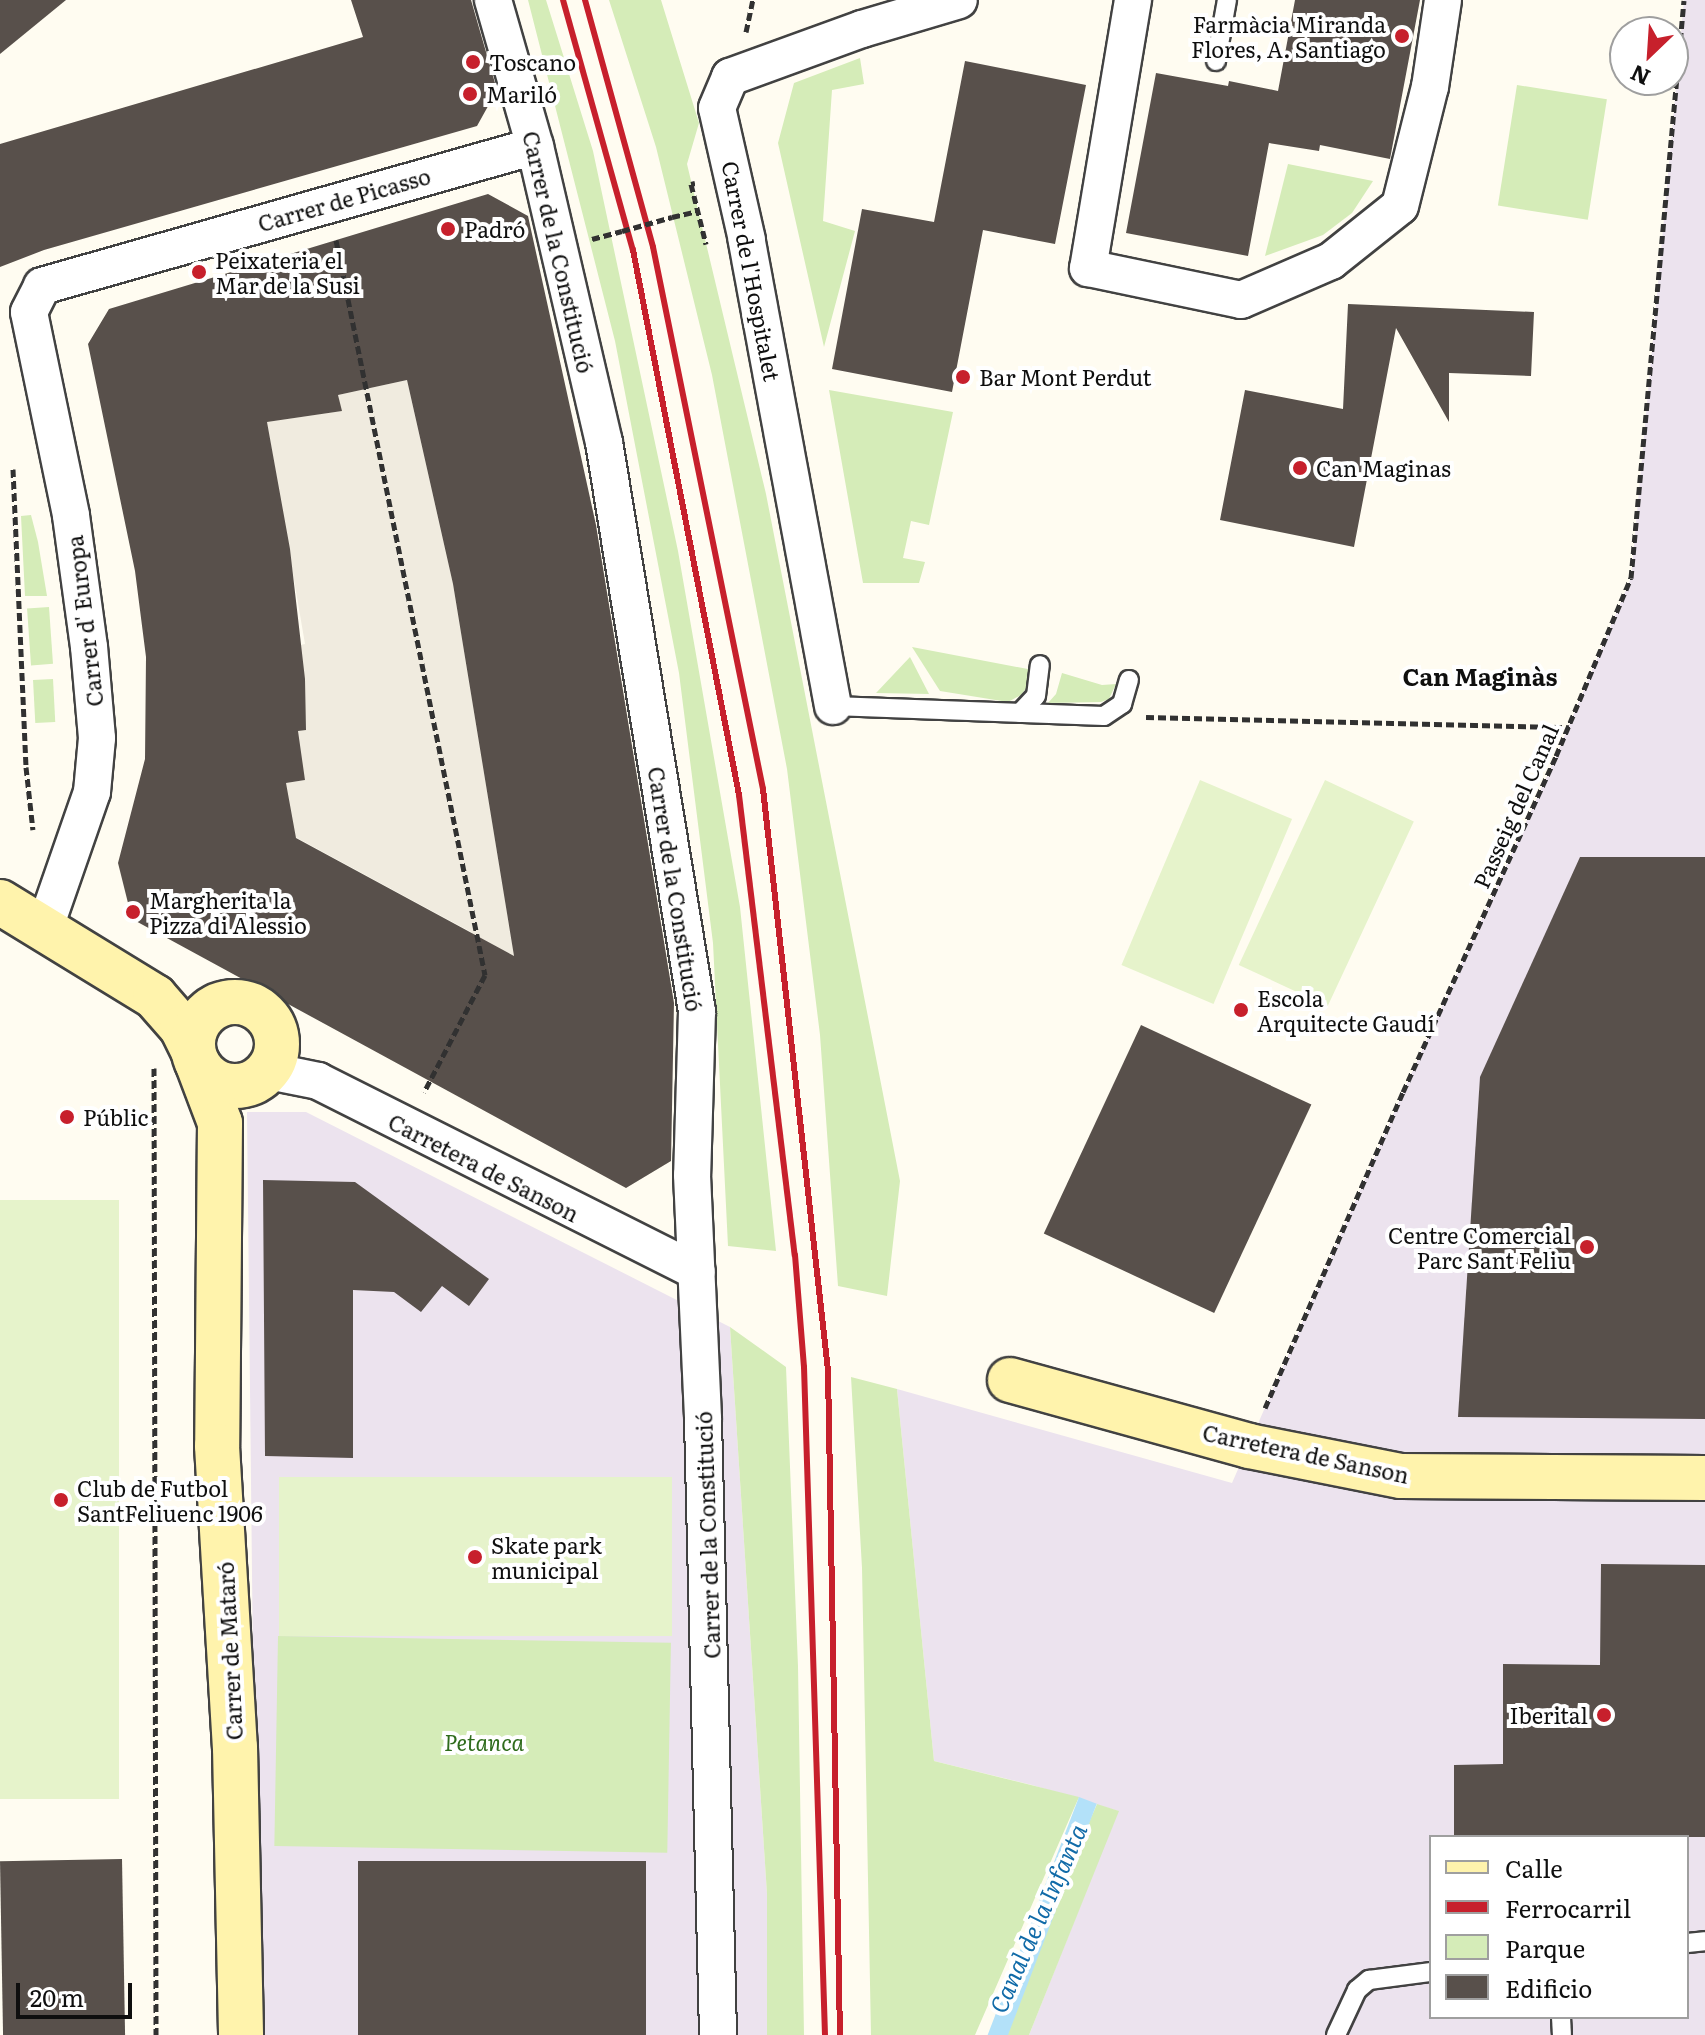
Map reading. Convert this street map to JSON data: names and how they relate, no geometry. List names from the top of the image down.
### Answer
{
  "streets": {
    "street": [
      "Carrer de Picasso",
      "Carrer de la Constitució",
      "Carrer de l'Hospitalet",
      "Carrer d' Europa",
      "Carretera de Sanson",
      "Carrer de Mataró"
    ],
    "path": ["Passeig del Canal"]
  },
  "crossings": [
    ["Carrer de Picasso", "Carrer de la Constitució"],
    ["Carrer de Picasso", "Carrer d' Europa"],
    ["Carrer de la Constitució", "Carretera de Sanson"],
    ["Passeig del Canal", "Carretera de Sanson"],
    ["Carretera de Sanson", "Carrer de Mataró"]
  ],
  "districts": ["Can Maginàs"],
  "water": ["Canal de la Infanta"],
  "parks": ["Petanca"],
  "places": [
    "Farmàcia Miranda Flores, A. Santiago",
    "Toscano",
    "Mariló",
    "Padró",
    "Peixateria el Mar de la Susi",
    "Bar Mont Perdut",
    "Can Maginas",
    "Margherita la Pizza di Alessio",
    "Escola Arquitecte Gaudí",
    "Públic",
    "Centre Comercial Parc Sant Feliu",
    "Club de Futbol SantFeliuenc 1906",
    "Skate park municipal",
    "Iberital"
  ],
  "legend": [
    "Calle",
    "Ferrocarril",
    "Parque",
    "Edificio"
  ],
  "scale_bar": "20 m",
  "north": "bottom left"
}
